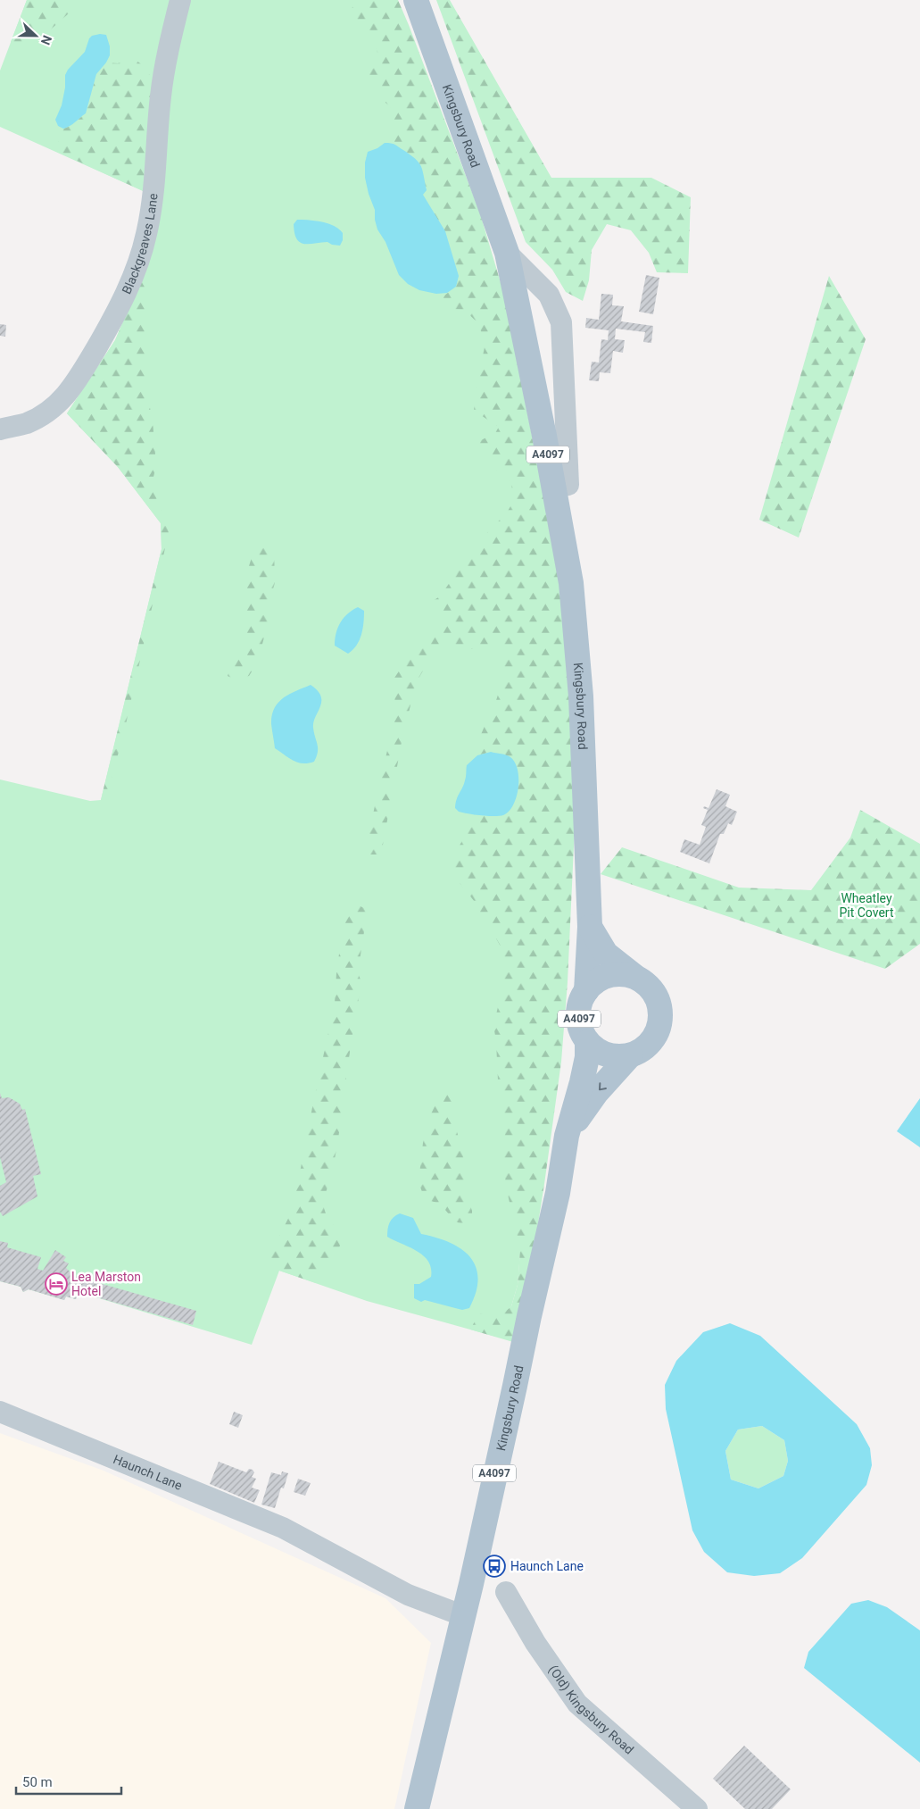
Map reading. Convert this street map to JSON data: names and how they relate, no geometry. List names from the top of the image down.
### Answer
{
  "streets": {
    "main road": ["Kingsbury Road", "A4097"],
    "street": ["Blackgreaves Lane", "Haunch Lane", "(Old) Kingsbury Road"]
  },
  "crossings": [
    ["Kingsbury Road", "A4097"],
    ["Kingsbury Road", "Haunch Lane"]
  ],
  "parks": ["Wheatley Pit Covert"],
  "places": {
    "hotel": ["Lea Marston Hotel"],
    "bus stop": ["Haunch Lane"]
  },
  "scale_bar": "50 m",
  "north": "right"
}
